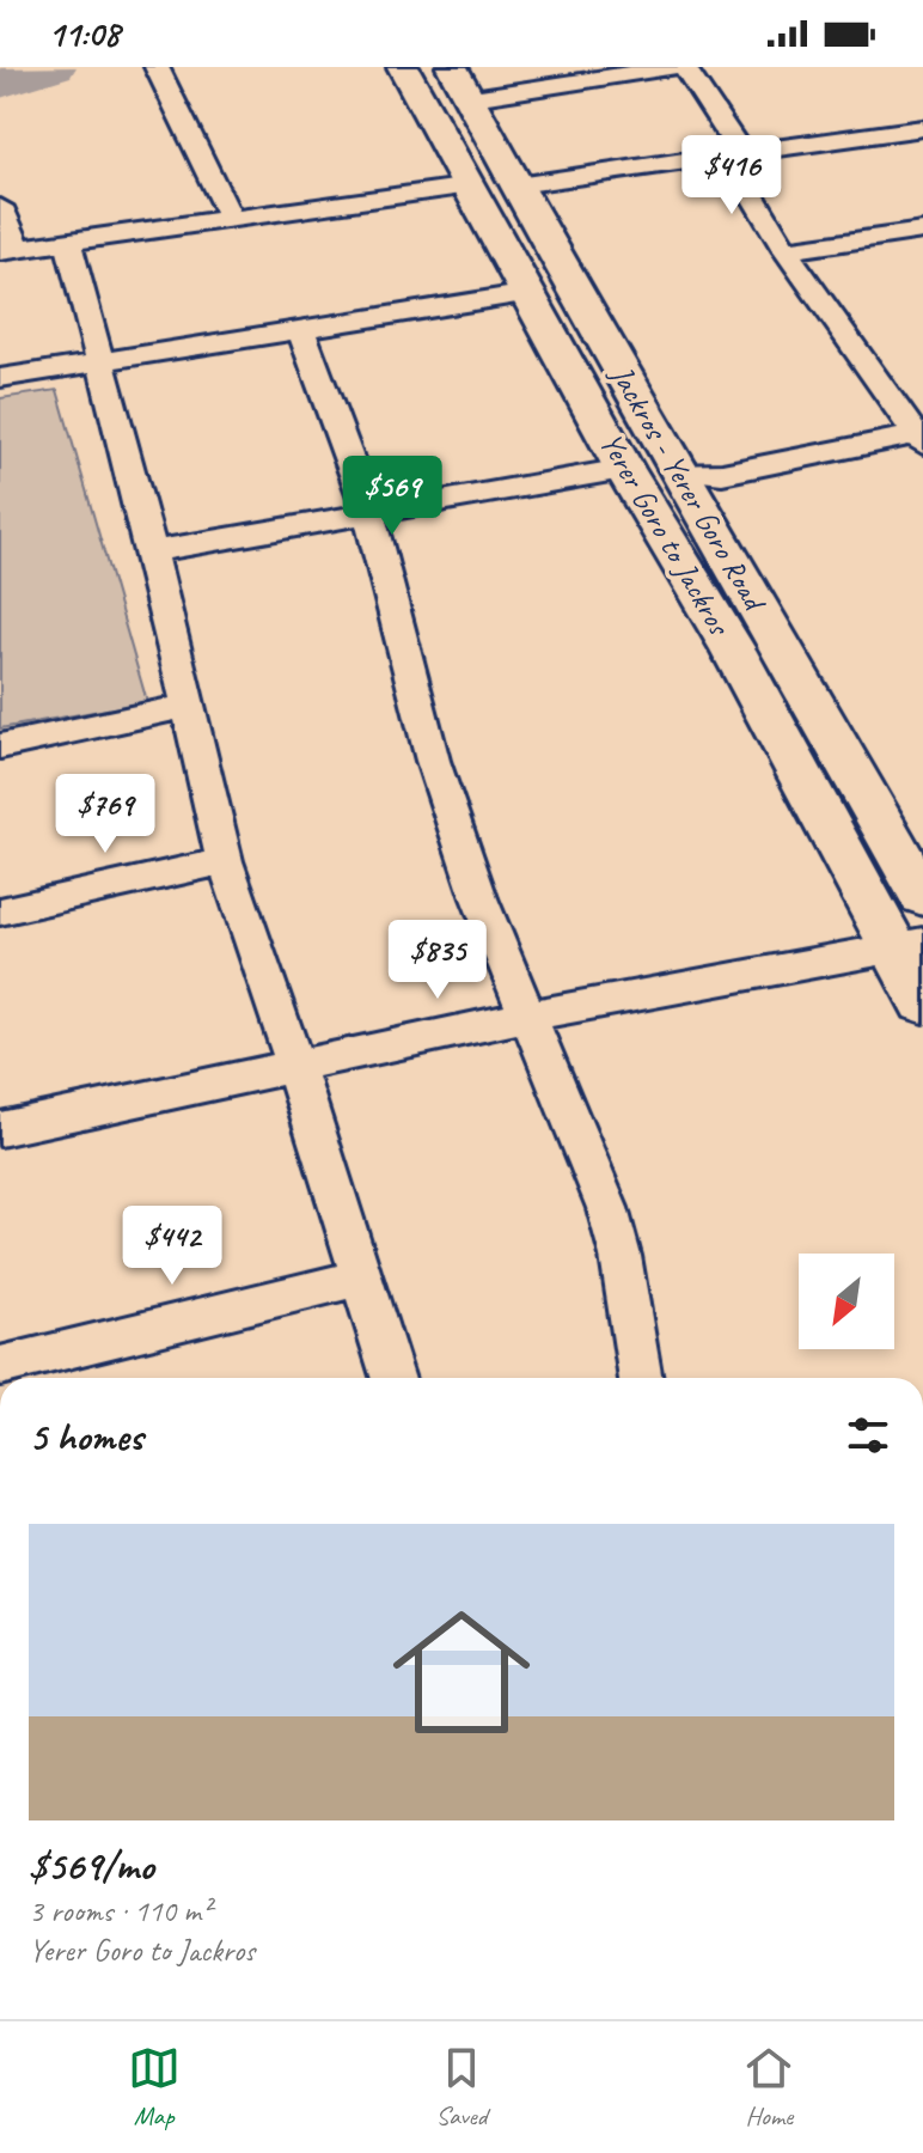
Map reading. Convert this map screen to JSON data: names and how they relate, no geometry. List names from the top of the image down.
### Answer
{
  "streets": {
    "main road": ["Jackros - Yerer Goro Road", "Yerer Goro to Jackros"]
  },
  "north": "bottom left",
  "page": {
    "status": "11:08",
    "price": [
      "$416",
      "$569",
      "$769",
      "$835",
      "$442"
    ],
    "heading": "5 homes",
    "list": [
      {
        "name": "$569/mo",
        "note": "3 rooms · 110 m² · Yerer Goro to Jackros"
      }
    ],
    "tabs": ["Map", "Saved", "Home"]
  }
}
